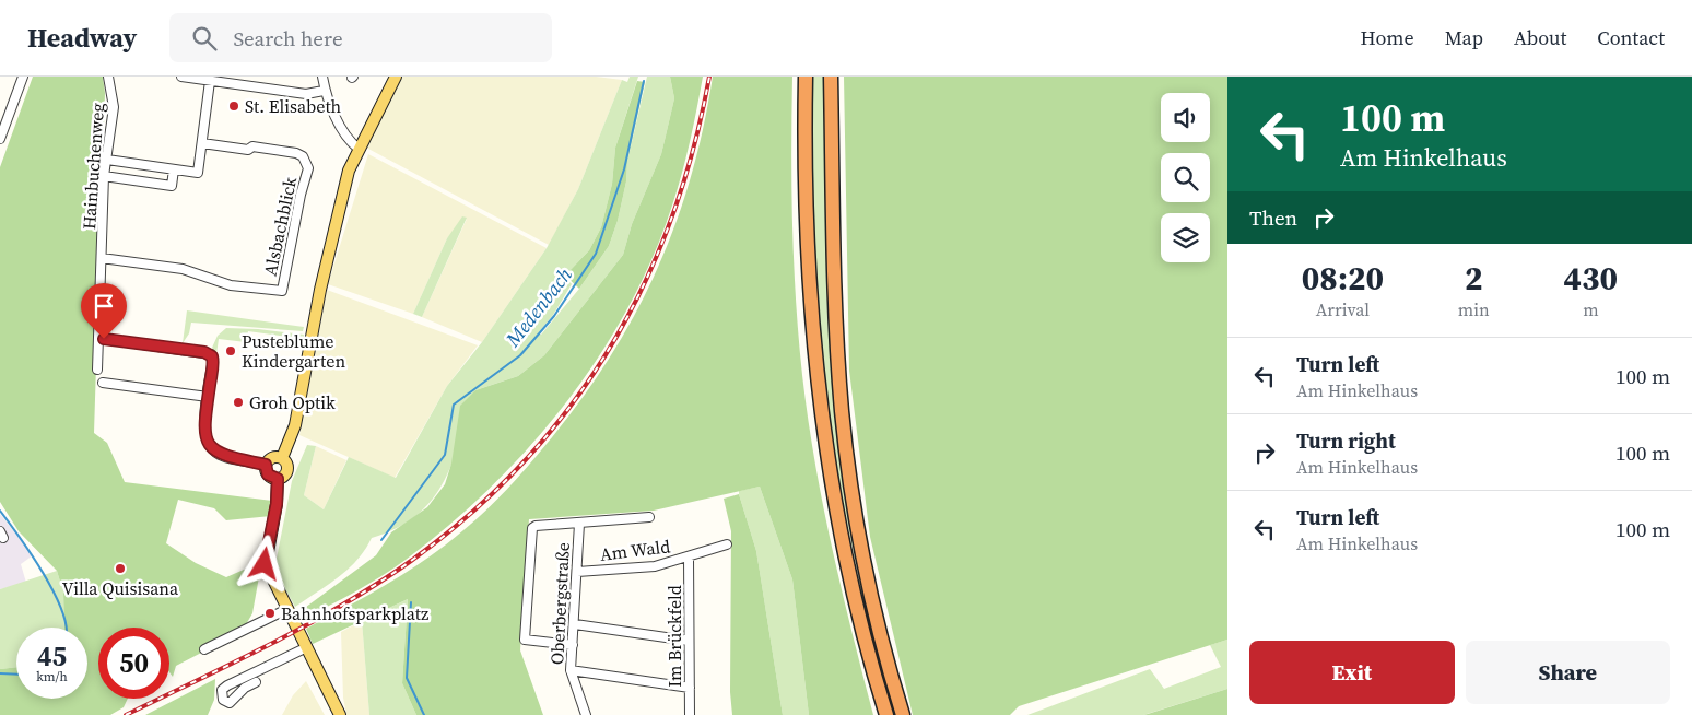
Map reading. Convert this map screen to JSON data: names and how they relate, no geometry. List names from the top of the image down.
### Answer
{
  "streets": {
    "street": [
      "Hainbuchenweg",
      "Alsbachblick",
      "Am Wald",
      "Oberbergstraße",
      "Im Brückfeld"
    ]
  },
  "crossings": [
    ["Hainbuchenweg", "Alsbachblick"],
    ["Am Wald", "Oberbergstraße"],
    ["Am Wald", "Im Brückfeld"]
  ],
  "water": ["Medenbach"],
  "places": [
    "St. Elisabeth",
    "Pusteblume Kindergarten",
    "Groh Optik",
    "Villa Quisisana",
    "Bahnhofsparkplatz"
  ],
  "page": {
    "header": "Headway",
    "search": "Search here",
    "nav": [
      "Home",
      "Map",
      "About",
      "Contact"
    ],
    "turn": ["100 m", "Am Hinkelhaus"],
    "then": "Then",
    "eta": [
      "08:20",
      "Arrival",
      "2",
      "min",
      "430",
      "m"
    ],
    "list": [
      {
        "name": "Turn left",
        "note": "Am Hinkelhaus",
        "value": "100 m"
      },
      {
        "name": "Turn right",
        "note": "Am Hinkelhaus",
        "value": "100 m"
      },
      {
        "name": "Turn left",
        "note": "Am Hinkelhaus",
        "value": "100 m"
      }
    ],
    "speed": "45 km/h",
    "limit": "50",
    "buttons": ["Exit", "Share"]
  }
}
